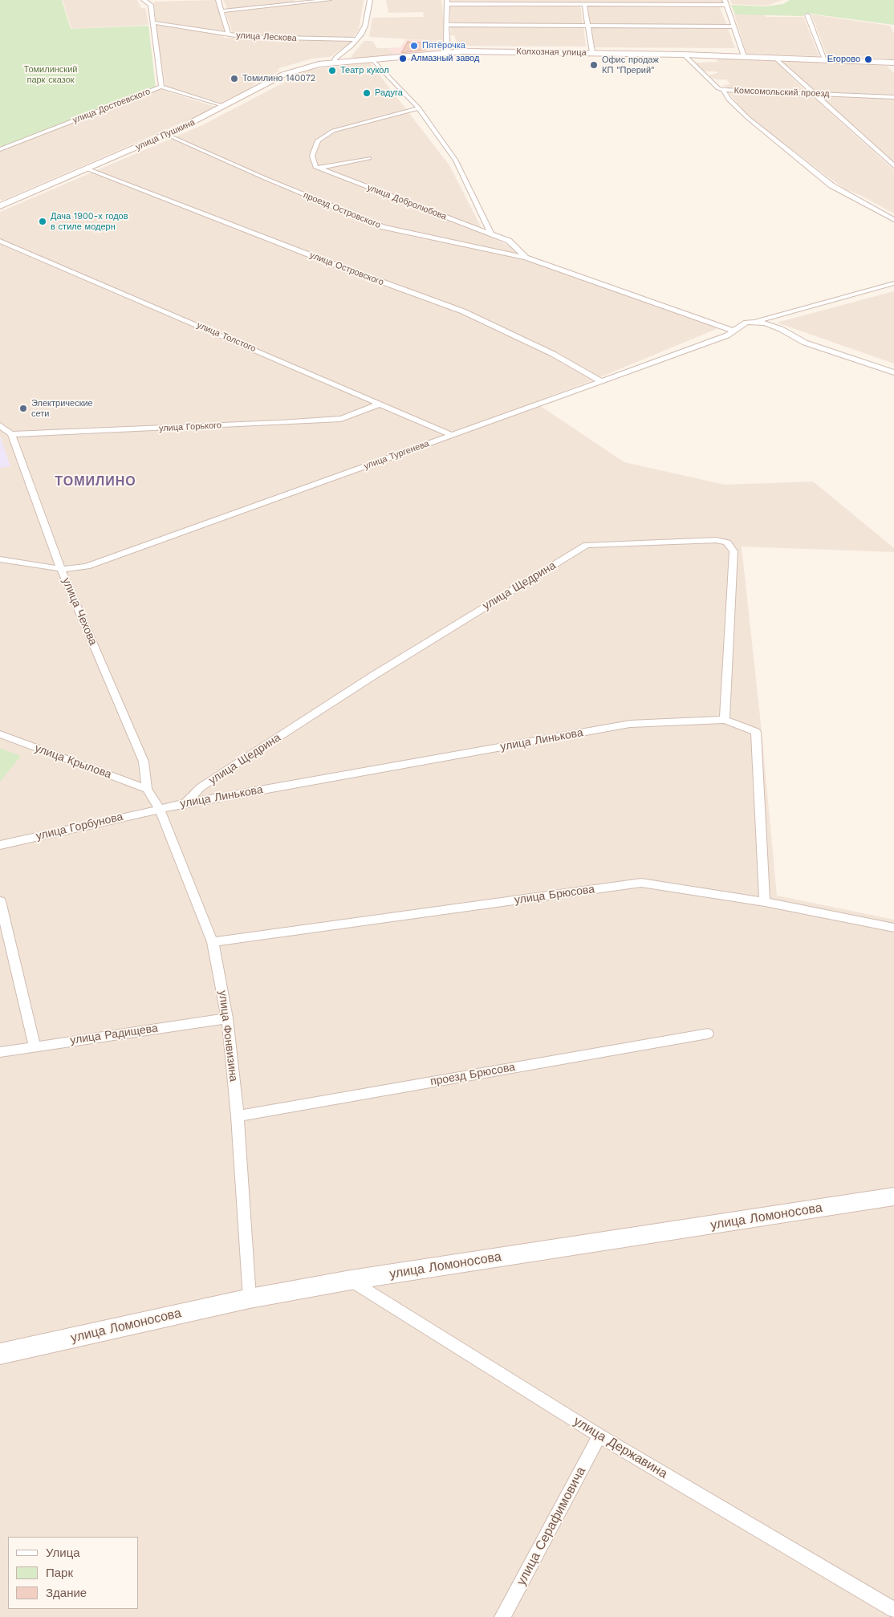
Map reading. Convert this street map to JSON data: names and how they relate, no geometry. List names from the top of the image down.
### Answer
{
  "streets": {
    "main road": ["Колхозная улица", "улица Пушкина", "улица Ломоносова"],
    "street": [
      "улица Лескова",
      "Комсомольский проезд",
      "улица Достоевского",
      "улица Добролюбова",
      "проезд Островского",
      "улица Островского",
      "улица Толстого",
      "улица Горького",
      "улица Тургенева",
      "улица Щедрина",
      "улица Чехова",
      "улица Линькова",
      "улица Крылова",
      "улица Горбунова",
      "улица Брюсова",
      "улица Радищева",
      "улица Фонвизина",
      "проезд Брюсова",
      "улица Державина",
      "улица Серафимовича"
    ]
  },
  "crossings": [
    ["улица Лескова", "улица Достоевского"],
    ["Колхозная улица", "Комсомольский проезд"],
    ["Колхозная улица", "улица Пушкина"],
    ["улица Пушкина", "проезд Островского"],
    ["улица Пушкина", "улица Островского"],
    ["улица Добролюбова", "проезд Островского"],
    ["проезд Островского", "улица Тургенева"],
    ["улица Островского", "улица Тургенева"],
    ["улица Толстого", "улица Горького"],
    ["улица Толстого", "улица Тургенева"],
    ["улица Горького", "улица Чехова"],
    ["улица Тургенева", "улица Чехова"],
    ["улица Щедрина", "улица Линькова"],
    ["улица Чехова", "улица Крылова"],
    ["улица Чехова", "улица Фонвизина"],
    ["улица Линькова", "улица Горбунова"],
    ["улица Линькова", "улица Брюсова"],
    ["улица Линькова", "улица Фонвизина"],
    ["улица Крылова", "улица Фонвизина"],
    ["улица Горбунова", "улица Фонвизина"],
    ["улица Брюсова", "улица Фонвизина"],
    ["улица Радищева", "улица Фонвизина"],
    ["улица Фонвизина", "проезд Брюсова"],
    ["улица Фонвизина", "улица Ломоносова"],
    ["улица Ломоносова", "улица Державина"],
    ["улица Державина", "улица Серафимовича"]
  ],
  "districts": ["ТОМИЛИНО"],
  "parks": ["Томилинский парк сказок"],
  "places": [
    "Пятёрочка",
    "Алмазный завод",
    "Егорово",
    "Офис продаж КП \"Прерий\"",
    "Театр кукол",
    "Томилино 140072",
    "Радуга",
    "Дача 1900-х годов в стиле модерн",
    "Электрические сети"
  ],
  "legend": ["Улица", "Парк", "Здание"]
}
